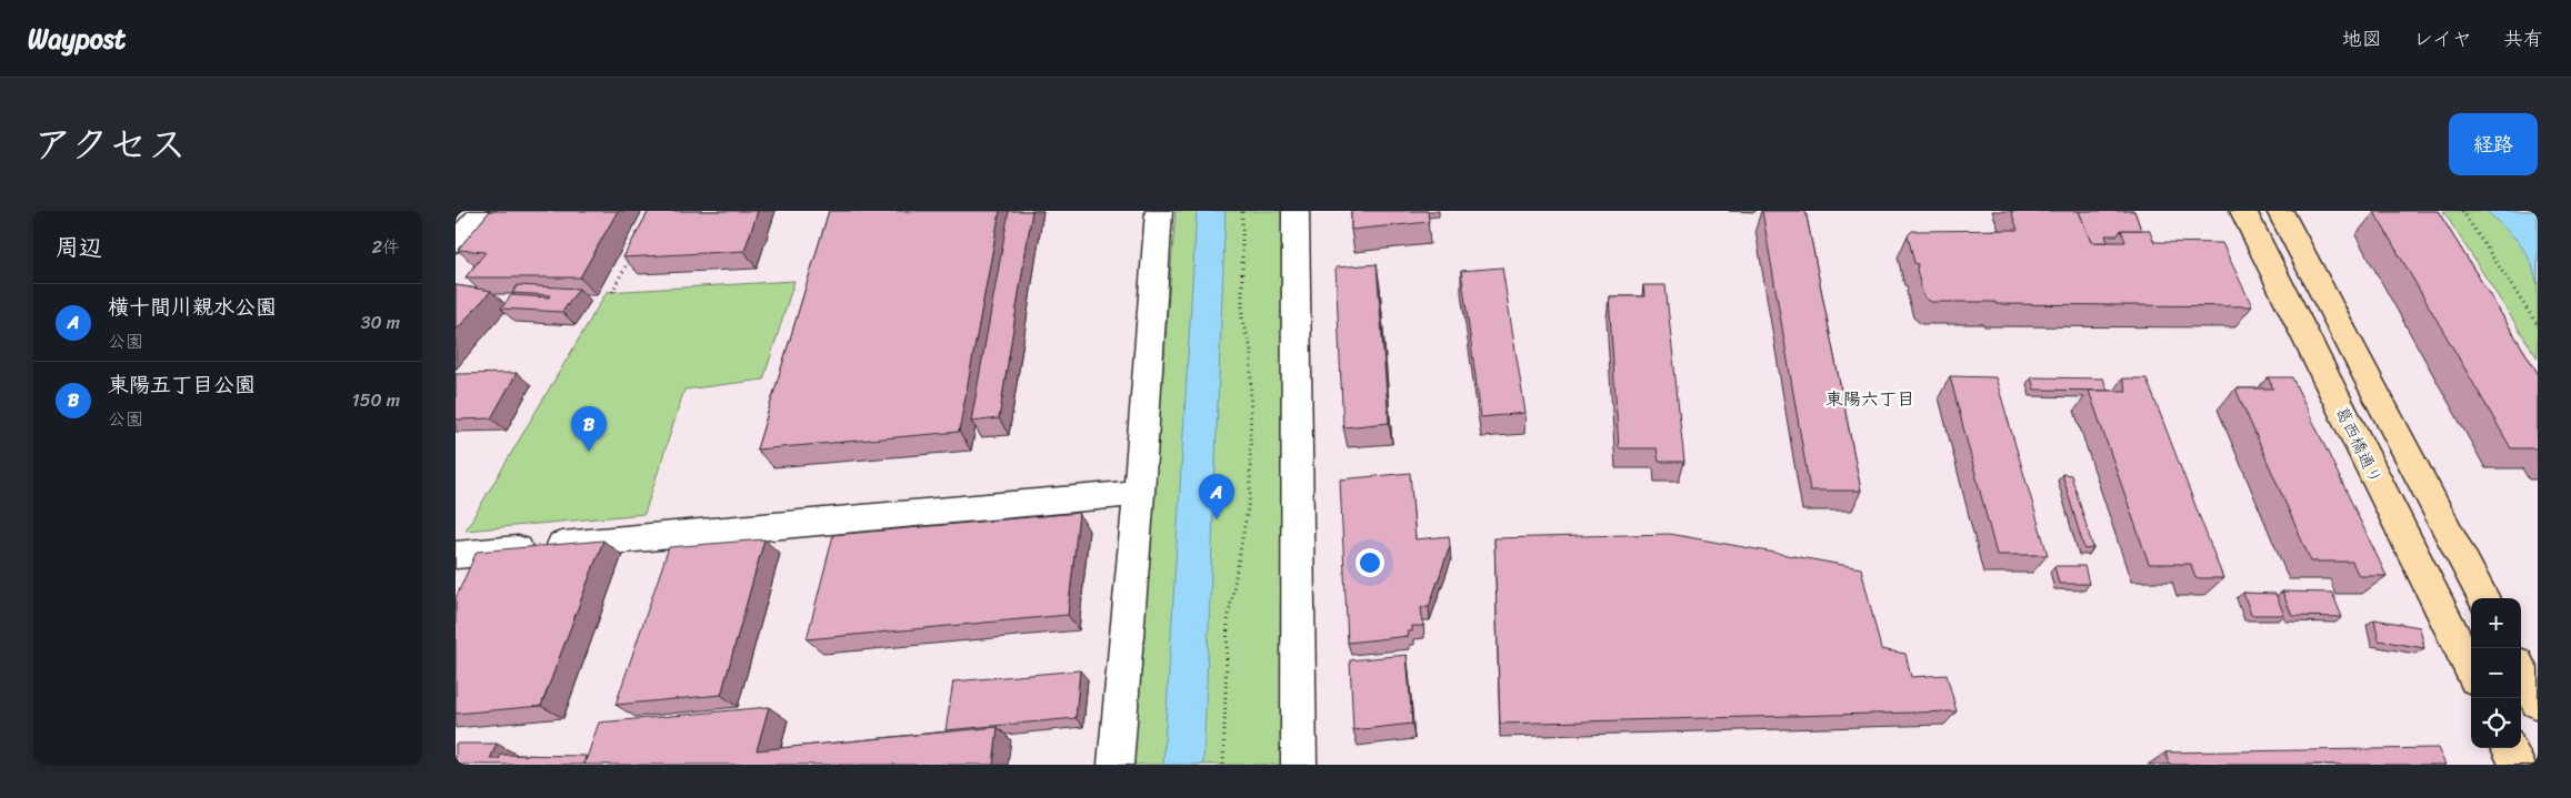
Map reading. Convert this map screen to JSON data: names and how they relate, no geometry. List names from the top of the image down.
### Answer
{
  "streets": {
    "main road": ["葛西橋通り"]
  },
  "districts": ["東陽六丁目"],
  "page": {
    "header": "Waypost",
    "nav": ["地図", "レイヤ", "共有"],
    "title": "アクセス",
    "buttons": "経路",
    "heading": ["周辺", "2件"],
    "list": [
      {
        "mark": "A",
        "name": "横十間川親水公園",
        "note": "公園",
        "value": "30 m"
      },
      {
        "mark": "B",
        "name": "東陽五丁目公園",
        "note": "公園",
        "value": "150 m"
      }
    ],
    "pins": ["B", "A"],
    "map_buttons": ["+", "−"]
  }
}
